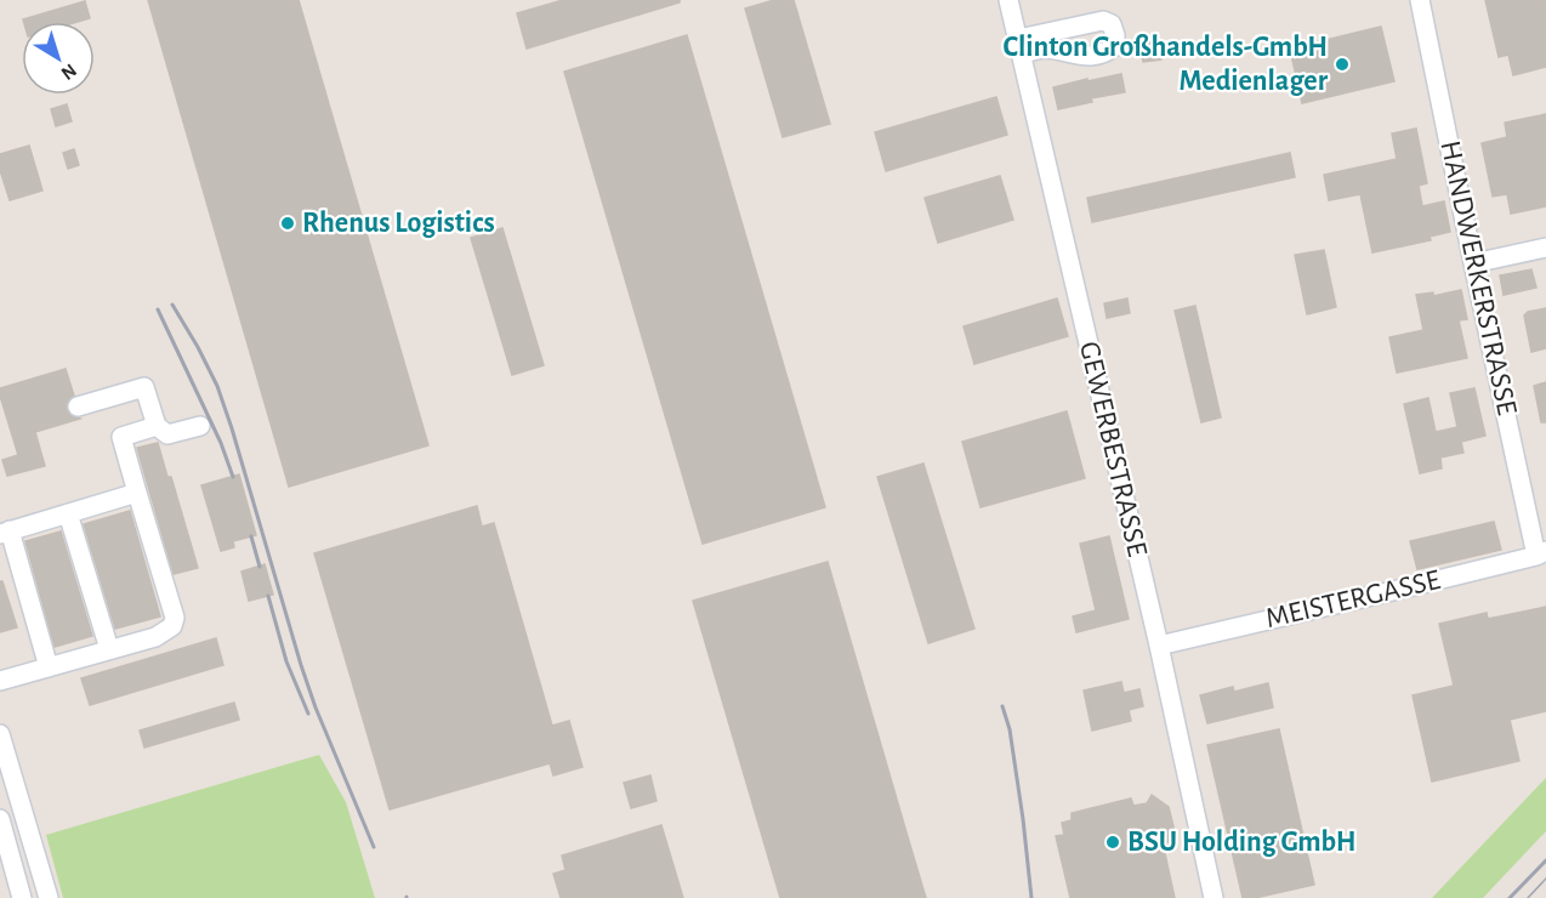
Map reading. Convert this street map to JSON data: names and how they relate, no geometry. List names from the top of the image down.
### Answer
{
  "streets": {
    "street": ["HANDWERKERSTRASSE", "GEWERBESTRASSE", "MEISTERGASSE"]
  },
  "crossings": [
    ["HANDWERKERSTRASSE", "MEISTERGASSE"],
    ["GEWERBESTRASSE", "MEISTERGASSE"]
  ],
  "places": ["Clinton Großhandels-GmbH Medienlager", "Rhenus Logistics", "BSU Holding GmbH"],
  "north": "bottom right"
}
